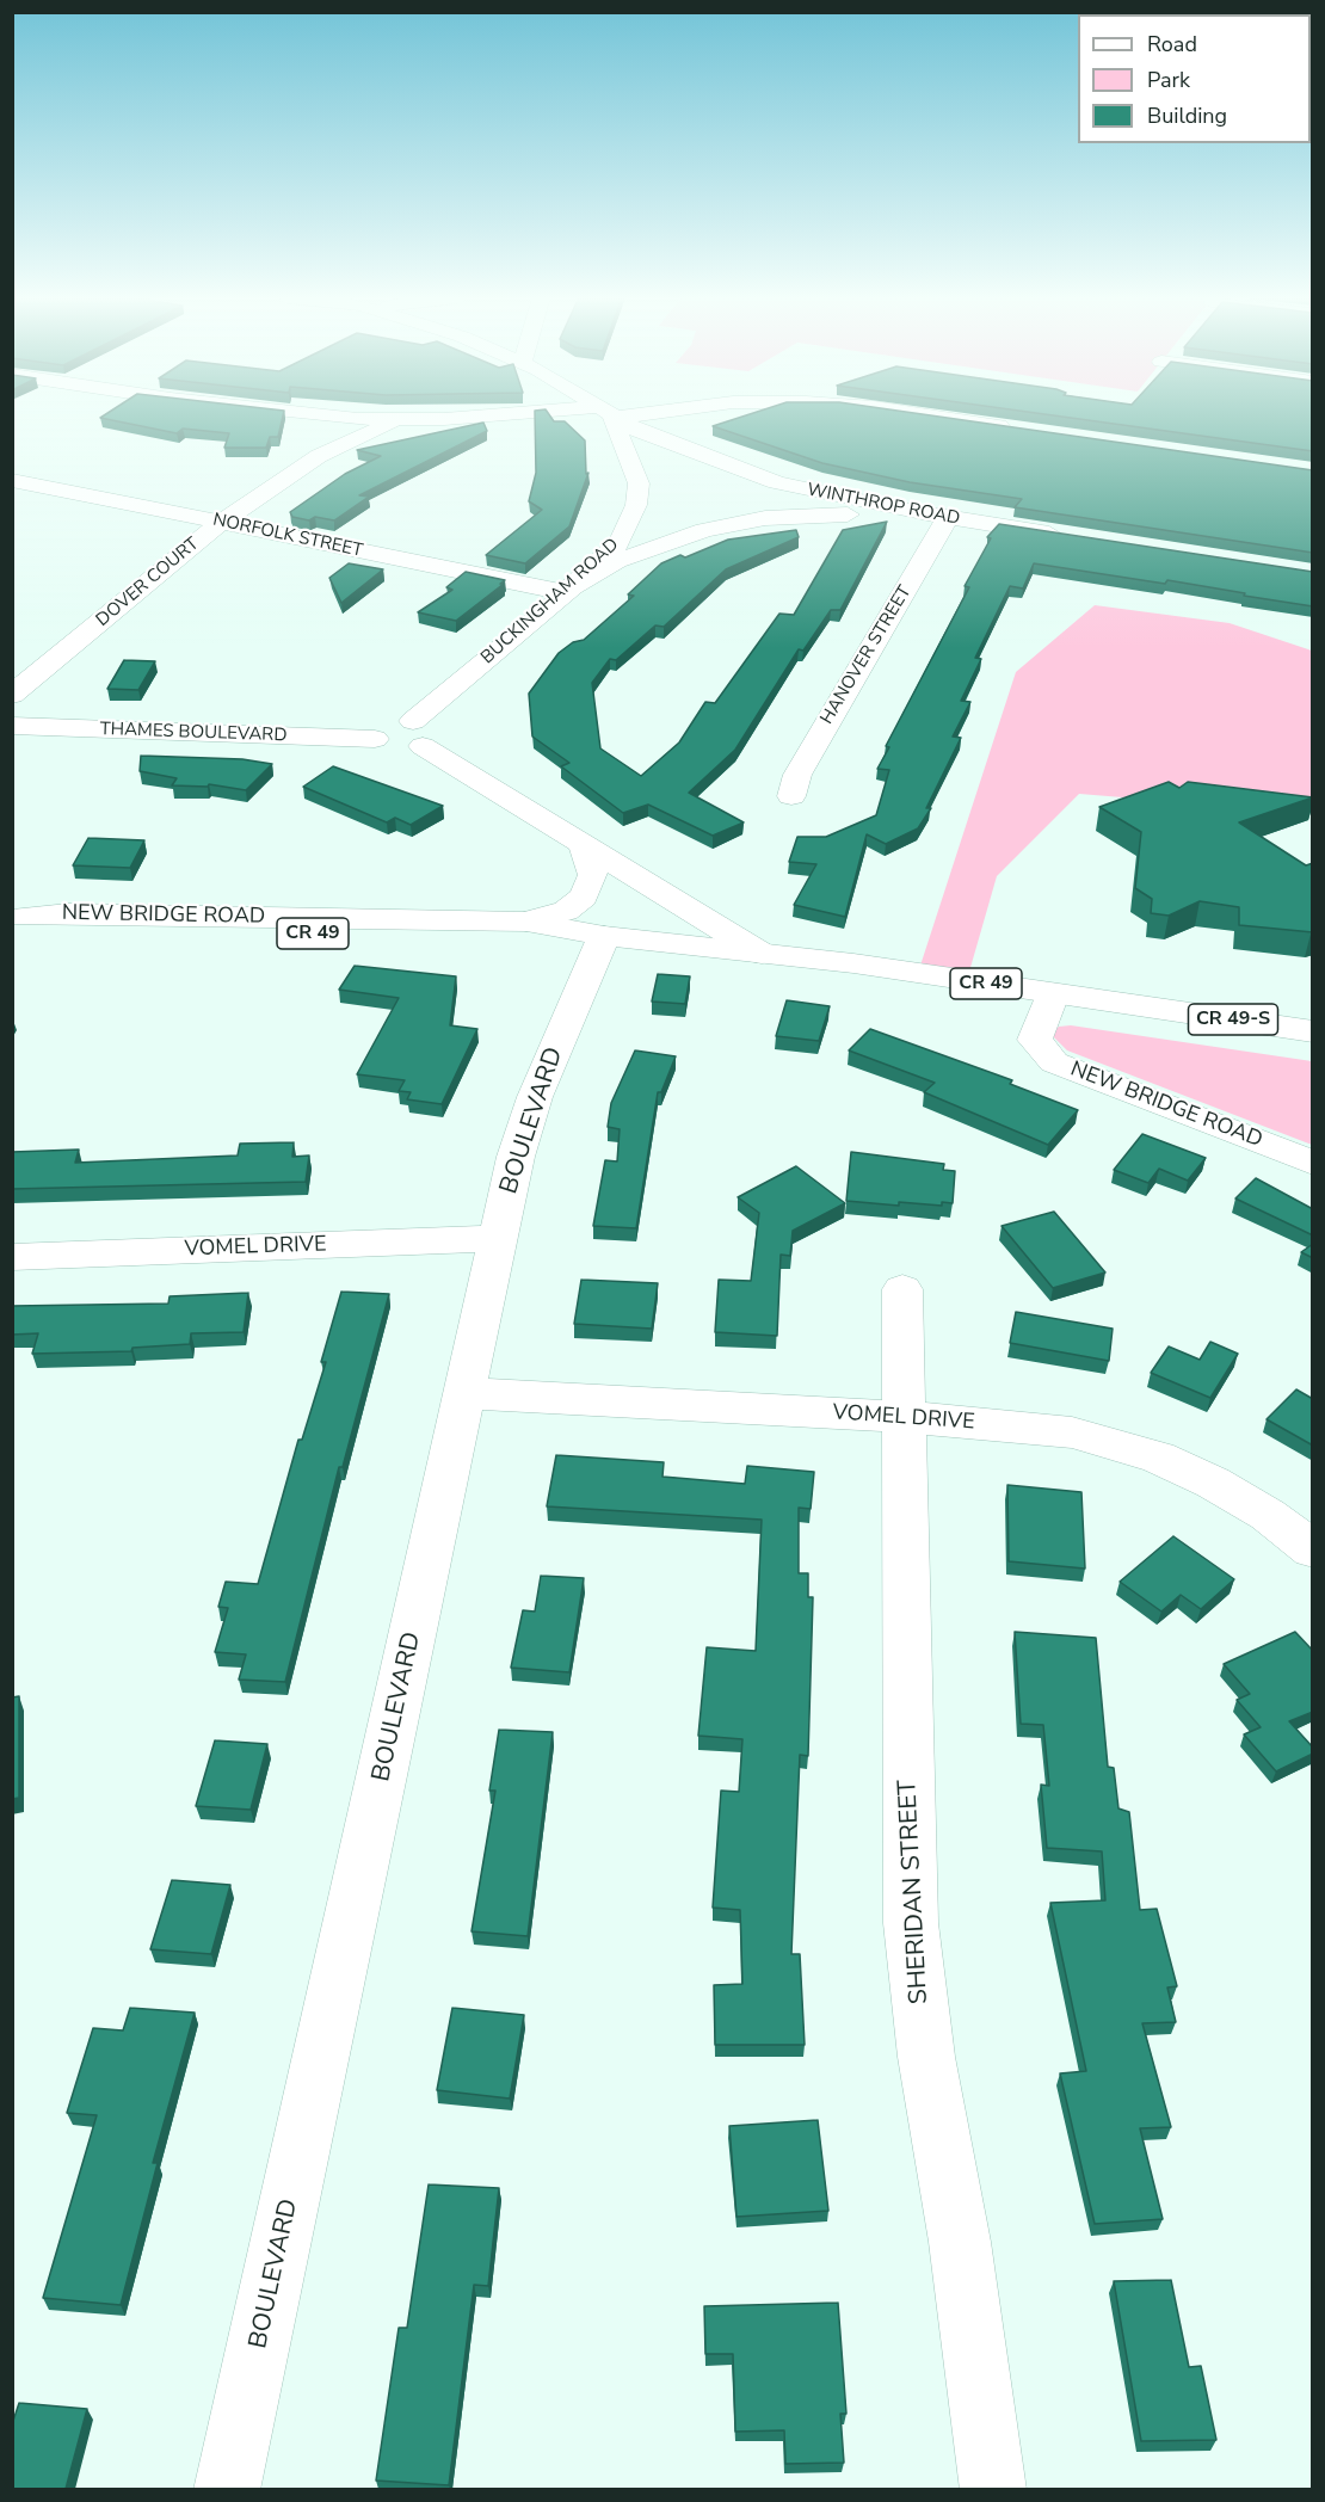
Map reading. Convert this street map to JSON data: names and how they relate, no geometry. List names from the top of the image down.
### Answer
{
  "streets": {
    "street": [
      "WINTHROP ROAD",
      "NORFOLK STREET",
      "DOVER COURT",
      "BUCKINGHAM ROAD",
      "HANOVER STREET",
      "THAMES BOULEVARD",
      "NEW BRIDGE ROAD",
      "CR 49",
      "CR 49-S",
      "BOULEVARD",
      "VOMEL DRIVE",
      "SHERIDAN STREET"
    ]
  },
  "crossings": [
    ["WINTHROP ROAD", "HANOVER STREET"],
    ["NORFOLK STREET", "DOVER COURT"],
    ["NORFOLK STREET", "BUCKINGHAM ROAD"],
    ["BUCKINGHAM ROAD", "THAMES BOULEVARD"],
    ["NEW BRIDGE ROAD", "CR 49"],
    ["NEW BRIDGE ROAD", "CR 49-S"],
    ["NEW BRIDGE ROAD", "BOULEVARD"],
    ["CR 49", "CR 49-S"],
    ["BOULEVARD", "VOMEL DRIVE"],
    ["VOMEL DRIVE", "SHERIDAN STREET"]
  ],
  "legend": ["Road", "Park", "Building"]
}
